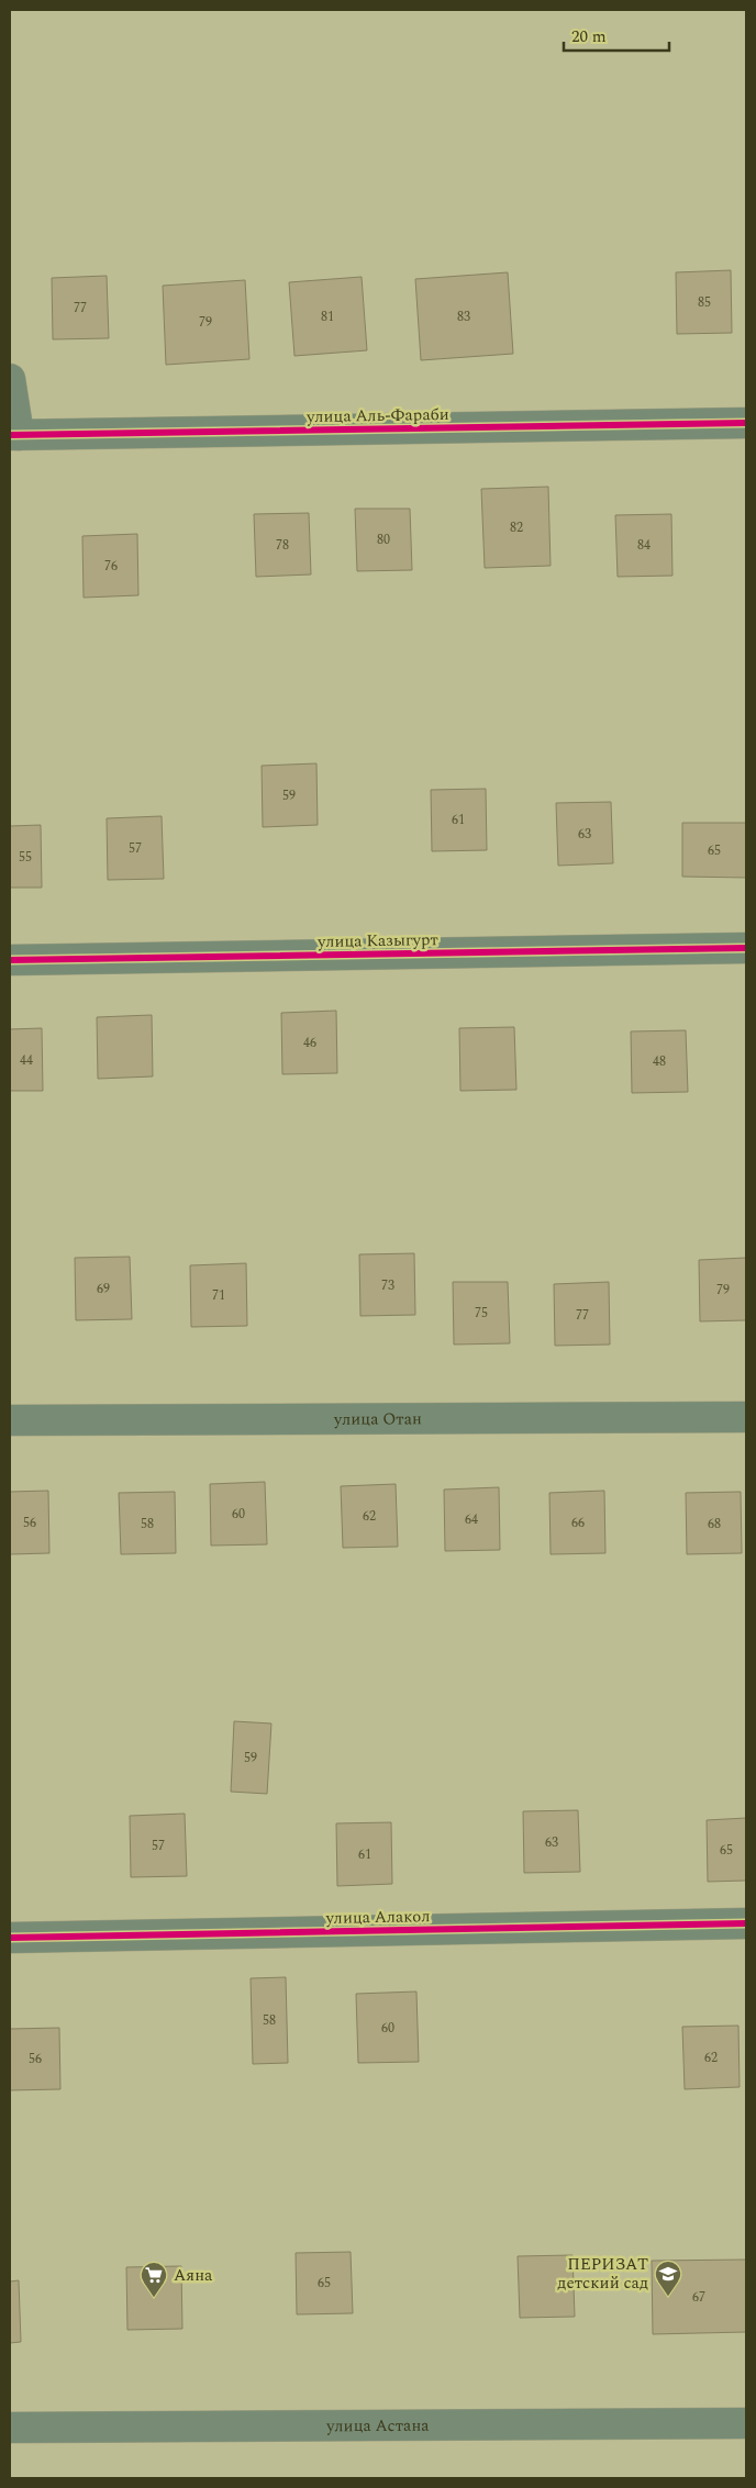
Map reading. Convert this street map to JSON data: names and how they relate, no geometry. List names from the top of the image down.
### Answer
{
  "streets": {
    "street": [
      "улица Аль-Фараби",
      "улица Казыгурт",
      "улица Отан",
      "улица Алакол",
      "улица Астана"
    ]
  },
  "places": {
    "school or university": ["ПЕРИЗАТ детский сад"],
    "supermarket": ["Аяна"]
  },
  "house_numbers": [
    "85",
    "77",
    "81",
    "83",
    "79",
    "82",
    "80",
    "78",
    "84",
    "76",
    "59",
    "61",
    "63",
    "57",
    "65",
    "55",
    "46",
    "44",
    "48",
    "73",
    "69",
    "79",
    "71",
    "75",
    "77",
    "60",
    "62",
    "64",
    "56",
    "66",
    "58",
    "68",
    "59",
    "63",
    "57",
    "65",
    "61",
    "58",
    "60",
    "62",
    "56",
    "65",
    "67"
  ],
  "scale_bar": "20 m"
}
